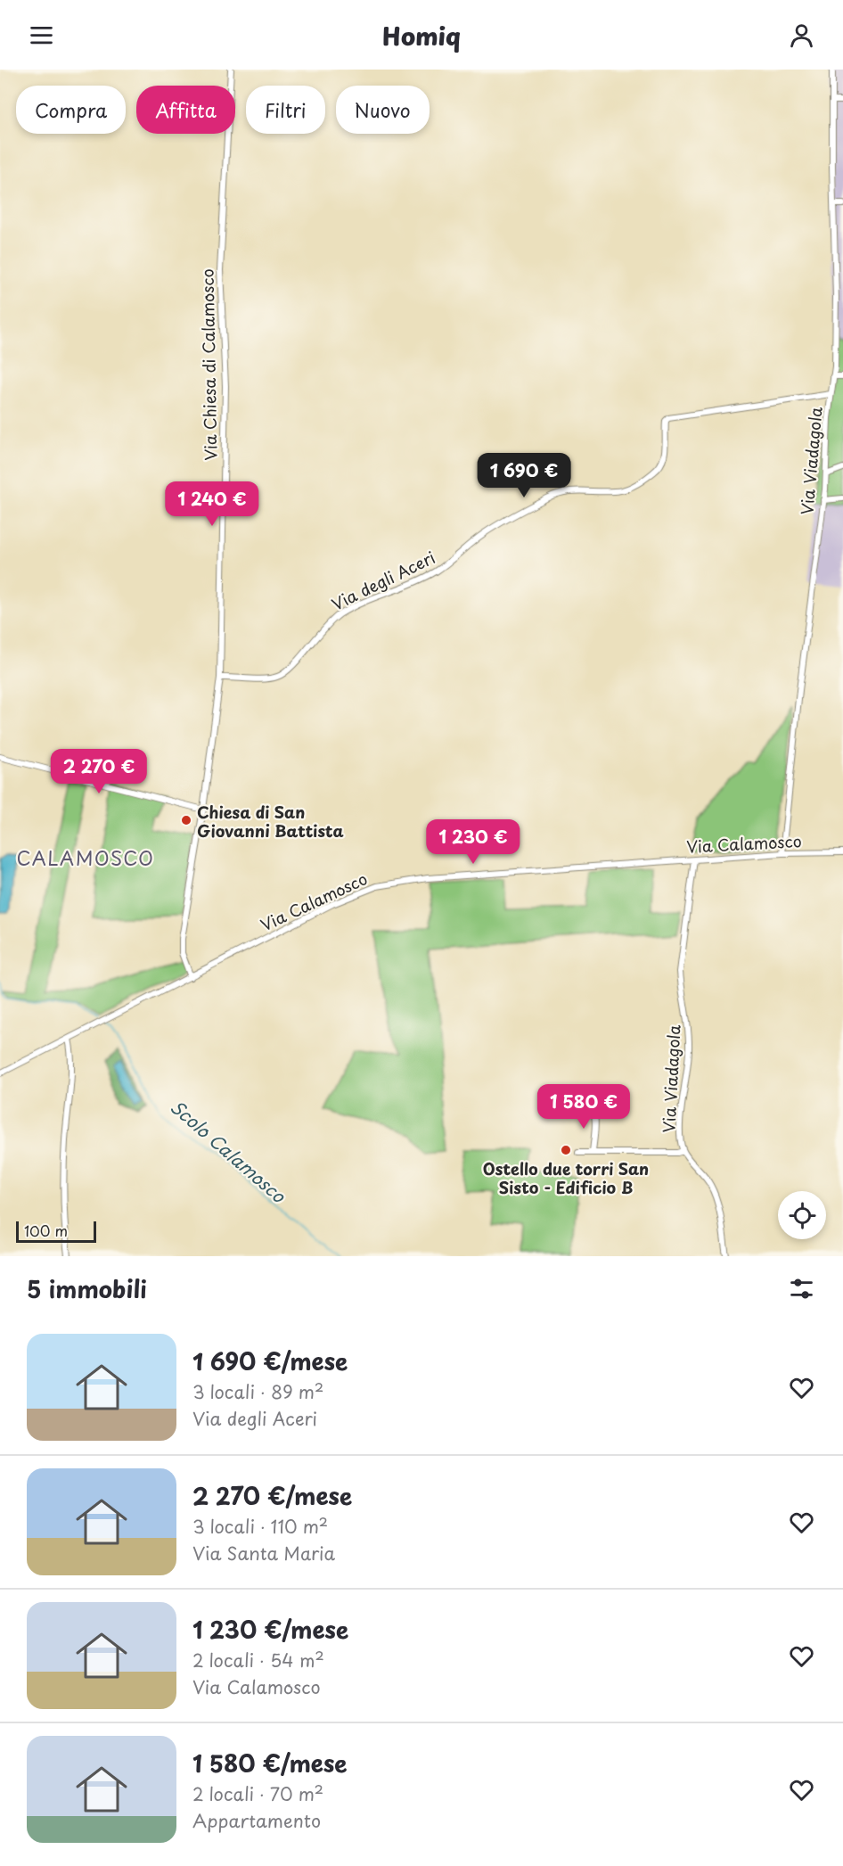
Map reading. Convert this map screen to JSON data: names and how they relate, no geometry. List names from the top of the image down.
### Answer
{
  "streets": {
    "street": [
      "Via Chiesa di Calamosco",
      "Via Viadagola",
      "Via degli Aceri",
      "Via Calamosco"
    ]
  },
  "crossings": [
    ["Via Chiesa di Calamosco", "Via degli Aceri"],
    ["Via Chiesa di Calamosco", "Via Calamosco"],
    ["Via Viadagola", "Via degli Aceri"],
    ["Via Viadagola", "Via Calamosco"]
  ],
  "districts": ["CALAMOSCO"],
  "water": ["Scolo Calamosco"],
  "places": ["Chiesa di San Giovanni Battista", "Ostello due torri San Sisto - Edificio B"],
  "scale_bar": "100 m",
  "page": {
    "header": "Homiq",
    "chip": [
      "Compra",
      "Affitta",
      "Filtri",
      "Nuovo"
    ],
    "price": [
      "1 690 €",
      "1 240 €",
      "2 270 €",
      "1 230 €",
      "1 580 €"
    ],
    "scale": "100 m",
    "heading": "5 immobili",
    "list": [
      {
        "name": "1 690 €/mese",
        "note": "3 locali · 89 m² · Via degli Aceri"
      },
      {
        "name": "2 270 €/mese",
        "note": "3 locali · 110 m² · Via Santa Maria"
      },
      {
        "name": "1 230 €/mese",
        "note": "2 locali · 54 m² · Via Calamosco"
      },
      {
        "name": "1 580 €/mese",
        "note": "2 locali · 70 m² · Appartamento"
      }
    ]
  }
}
